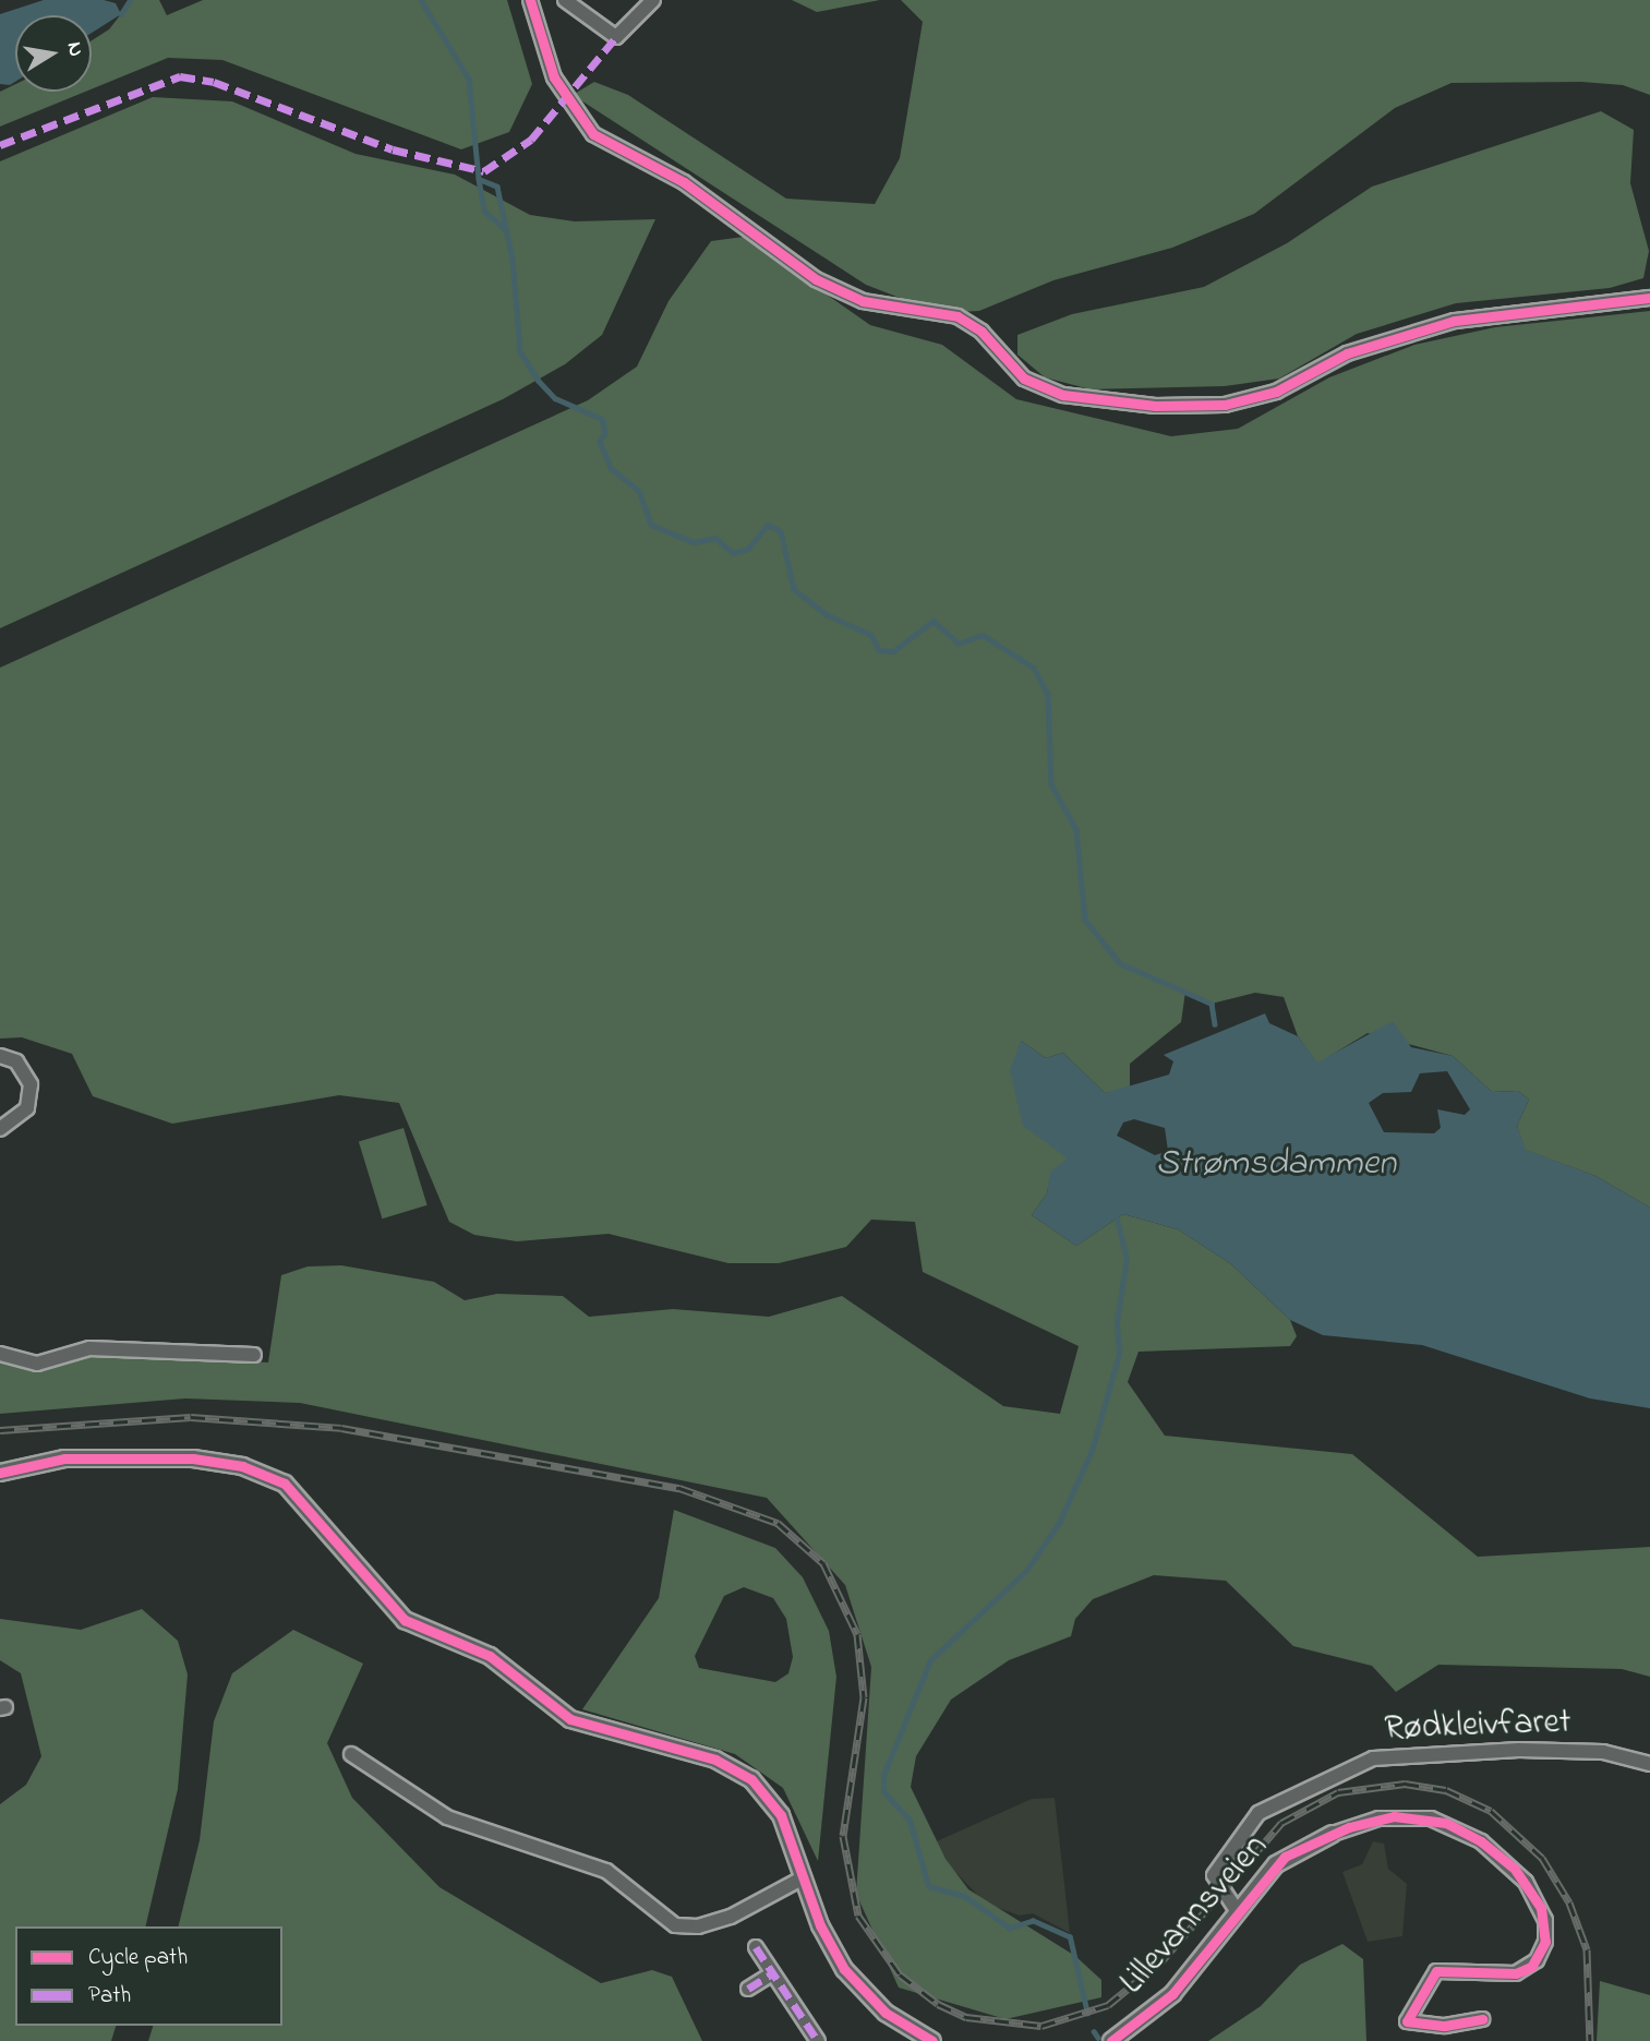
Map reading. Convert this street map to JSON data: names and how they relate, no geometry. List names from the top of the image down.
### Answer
{
  "streets": {
    "street": ["Rødkleivfaret", "Lillevannsveien"]
  },
  "crossings": [
    ["Rødkleivfaret", "Lillevannsveien"]
  ],
  "water": ["Strømsdammen"],
  "legend": ["Cycle path", "Path"],
  "north": "right"
}
